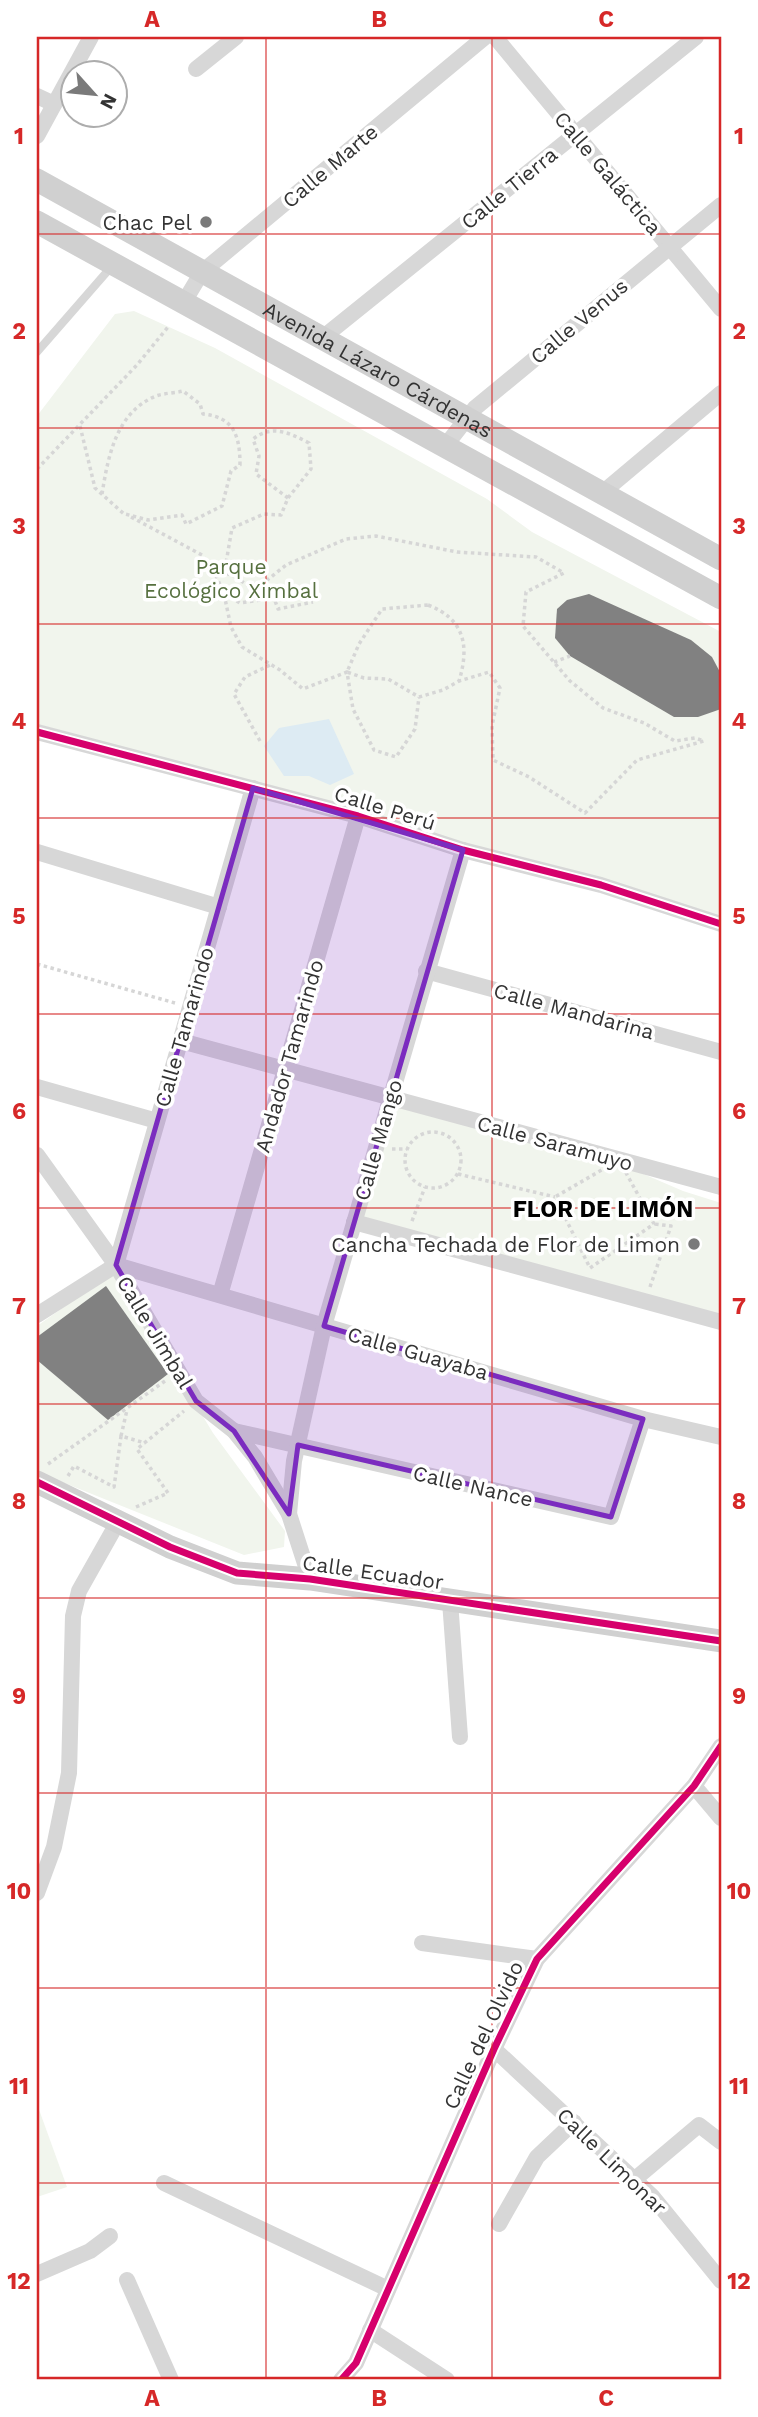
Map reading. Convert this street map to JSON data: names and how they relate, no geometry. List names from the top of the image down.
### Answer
{
  "streets": {
    "main road": ["Avenida Lázaro Cárdenas", "Calle Ecuador"],
    "street": [
      "Calle Marte",
      "Calle Galáctica",
      "Calle Tierra",
      "Calle Venus",
      "Calle Perú",
      "Calle Mandarina",
      "Calle Tamarindo",
      "Andador Tamarindo",
      "Calle Mango",
      "Calle Saramuyo",
      "Calle Jimbal",
      "Calle Guayaba",
      "Calle Nance",
      "Calle del Olvido",
      "Calle Limonar"
    ]
  },
  "crossings": [
    ["Calle Marte", "Avenida Lázaro Cárdenas"],
    ["Calle Galáctica", "Calle Tierra"],
    ["Calle Galáctica", "Calle Venus"],
    ["Calle Tierra", "Avenida Lázaro Cárdenas"],
    ["Calle Venus", "Avenida Lázaro Cárdenas"],
    ["Calle Perú", "Calle Tamarindo"],
    ["Calle Perú", "Andador Tamarindo"],
    ["Calle Perú", "Calle Mango"],
    ["Calle Mandarina", "Calle Mango"],
    ["Calle Tamarindo", "Calle Saramuyo"],
    ["Calle Tamarindo", "Calle Jimbal"],
    ["Calle Tamarindo", "Calle Guayaba"],
    ["Andador Tamarindo", "Calle Saramuyo"],
    ["Andador Tamarindo", "Calle Guayaba"],
    ["Calle Mango", "Calle Saramuyo"],
    ["Calle Mango", "Calle Jimbal"],
    ["Calle Mango", "Calle Guayaba"],
    ["Calle Mango", "Calle Nance"],
    ["Calle Jimbal", "Calle Guayaba"],
    ["Calle Jimbal", "Calle Nance"],
    ["Calle Jimbal", "Calle Ecuador"],
    ["Calle Guayaba", "Calle Nance"],
    ["Calle del Olvido", "Calle Limonar"]
  ],
  "districts": ["FLOR DE LIMÓN"],
  "parks": ["Parque Ecológico Ximbal"],
  "places": ["Chac Pel", "Cancha Techada de Flor de Limon"],
  "north": "bottom right",
  "grid": {
    "columns": ["A", "B", "C"],
    "rows": [
      "1",
      "2",
      "3",
      "4",
      "5",
      "6",
      "7",
      "8",
      "9",
      "10",
      "11",
      "12"
    ]
  }
}
